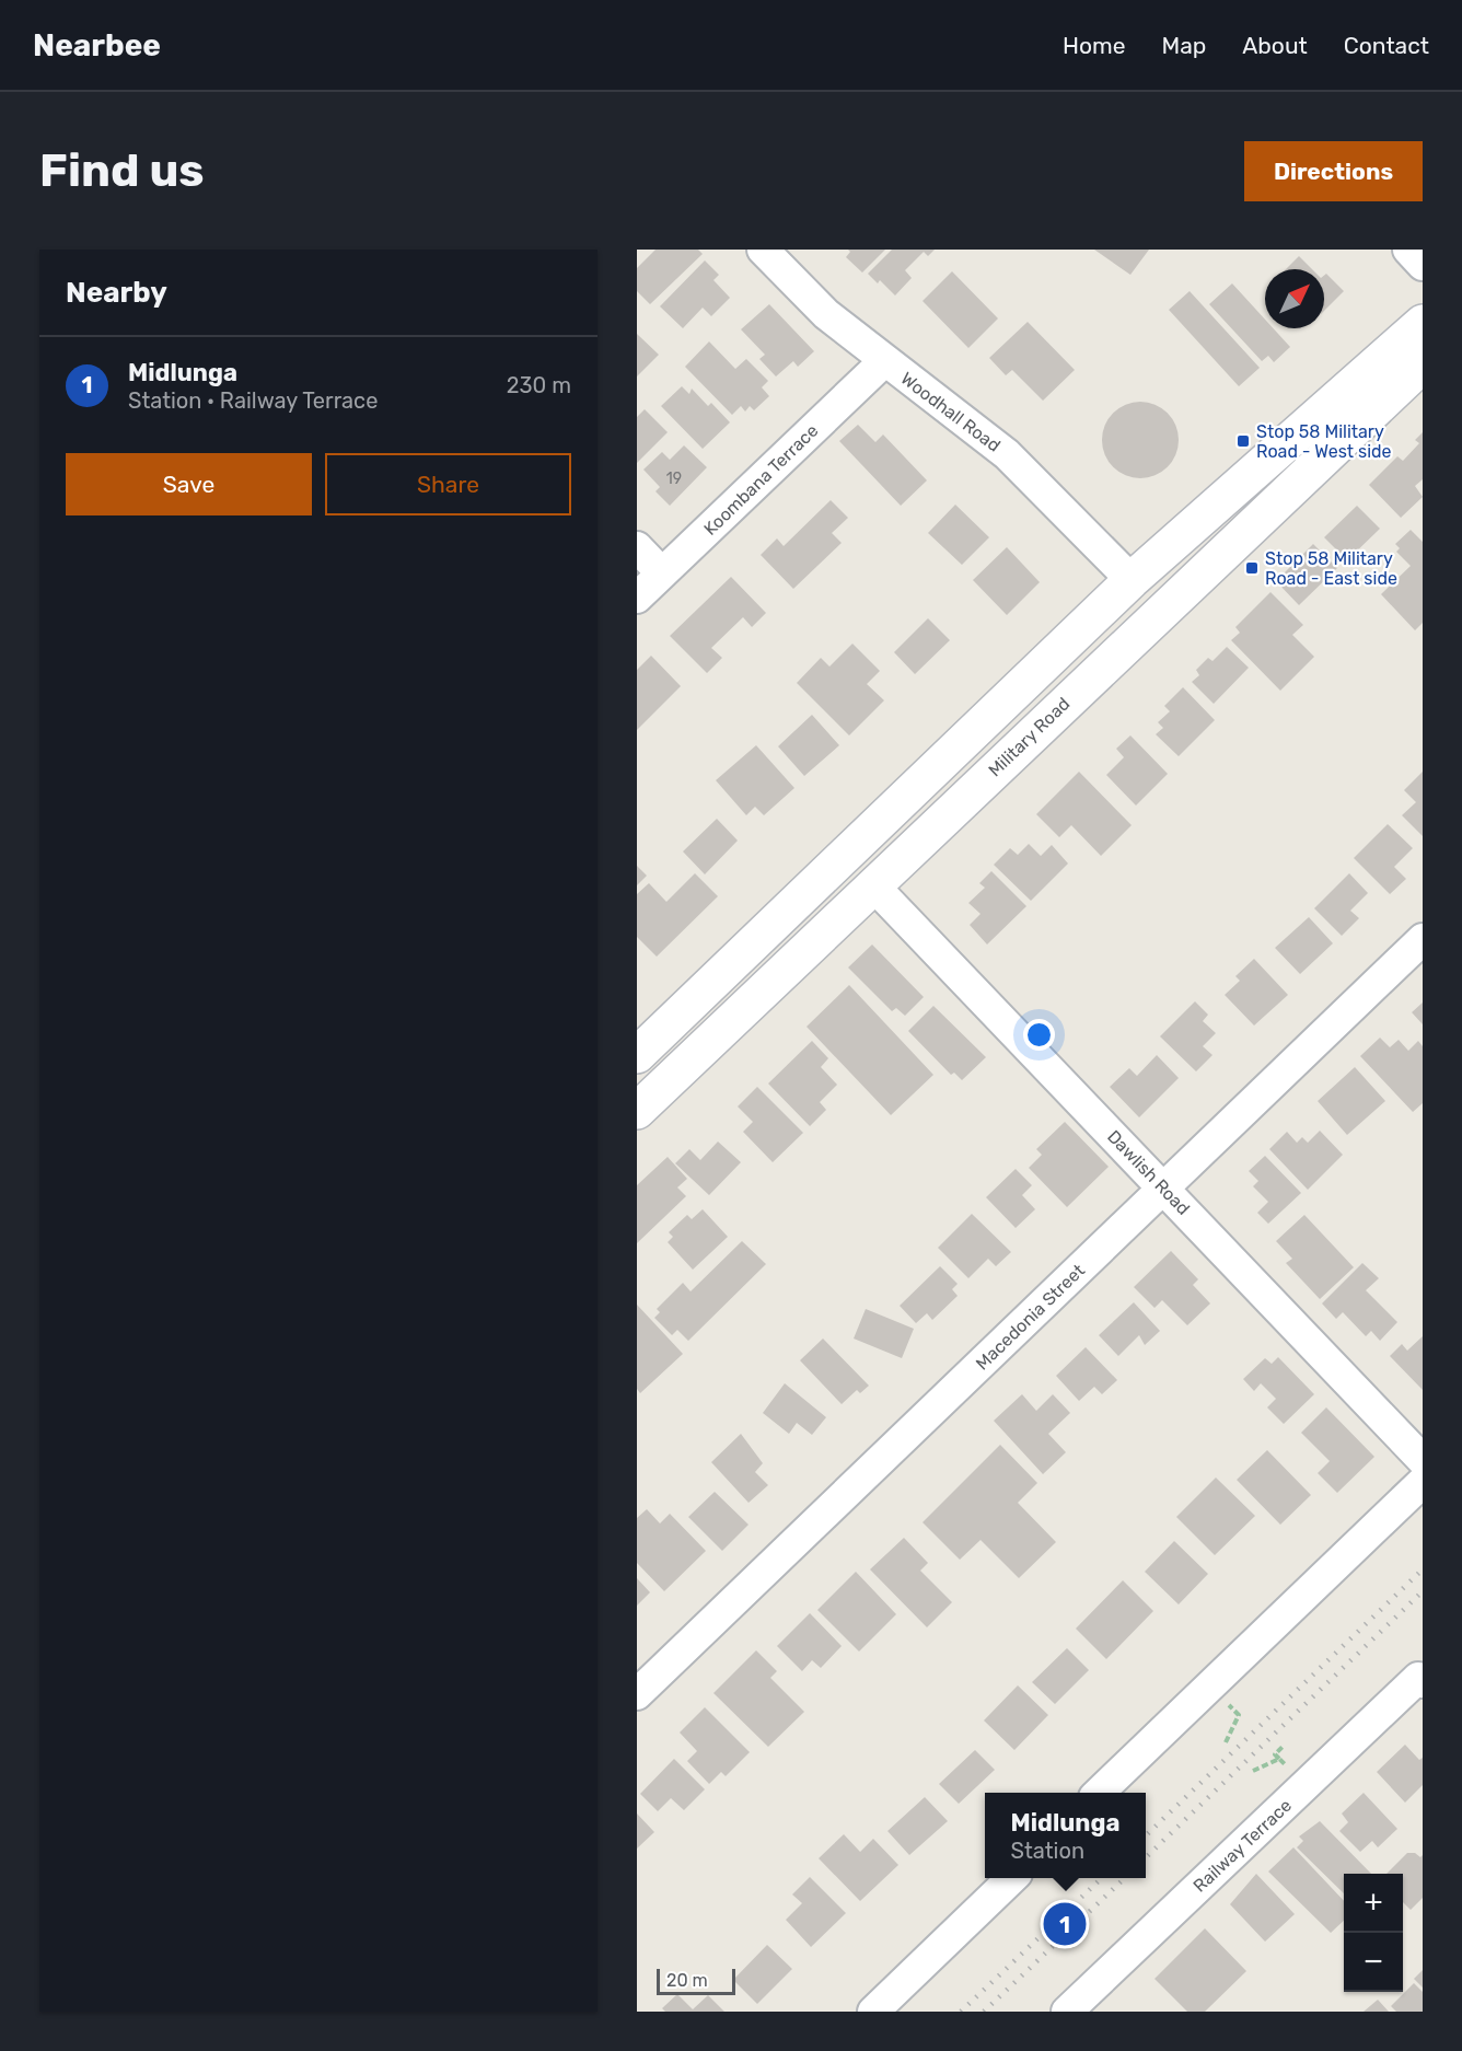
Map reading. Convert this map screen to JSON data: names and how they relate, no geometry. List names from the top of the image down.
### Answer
{
  "streets": {
    "street": [
      "Woodhall Road",
      "Koombana Terrace",
      "Military Road",
      "Dawlish Road",
      "Macedonia Street",
      "Railway Terrace"
    ]
  },
  "crossings": [
    ["Woodhall Road", "Koombana Terrace"],
    ["Military Road", "Dawlish Road"],
    ["Dawlish Road", "Macedonia Street"]
  ],
  "places": {
    "transit": ["Stop 58 Military Road - West side", "Stop 58 Military Road - East side"]
  },
  "house_numbers": ["19"],
  "scale_bar": "20 m",
  "north": "top right",
  "page": {
    "header": "Nearbee",
    "nav": [
      "Home",
      "Map",
      "About",
      "Contact"
    ],
    "buttons": [
      "Directions",
      ["Save", "Share"]
    ],
    "title": "Find us",
    "heading": "Nearby",
    "list": [
      {
        "mark": "1",
        "name": "Midlunga",
        "note": "Station · Railway Terrace",
        "value": "230 m"
      }
    ],
    "popup": ["Midlunga", "Station"],
    "map_buttons": ["+", "−"],
    "pins": "1",
    "scale": "20 m"
  }
}
